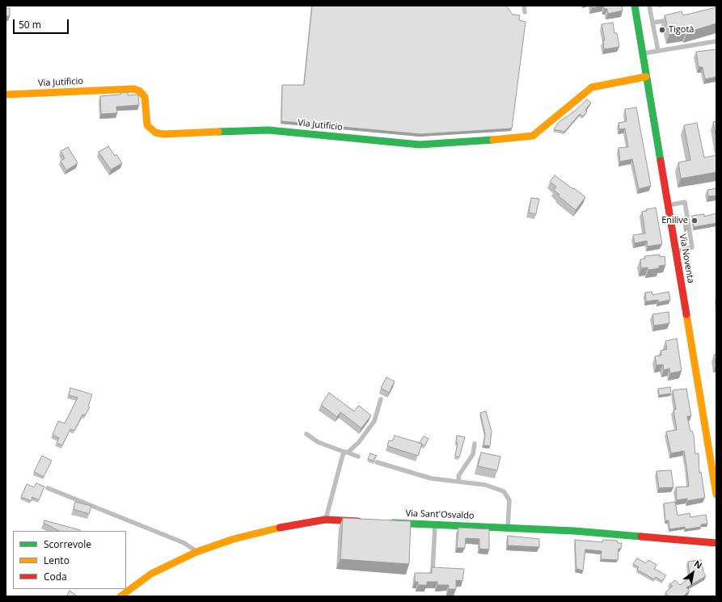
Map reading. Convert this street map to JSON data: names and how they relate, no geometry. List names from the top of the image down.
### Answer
{
  "streets": {
    "street": ["Via Jutificio", "Via Noventa", "Via Sant'Osvaldo"]
  },
  "crossings": [
    ["Via Jutificio", "Via Noventa"]
  ],
  "places": ["Tigotà", "Enilive"],
  "legend": ["Scorrevole", "Lento", "Coda"],
  "scale_bar": "50 m",
  "north": "top right"
}
